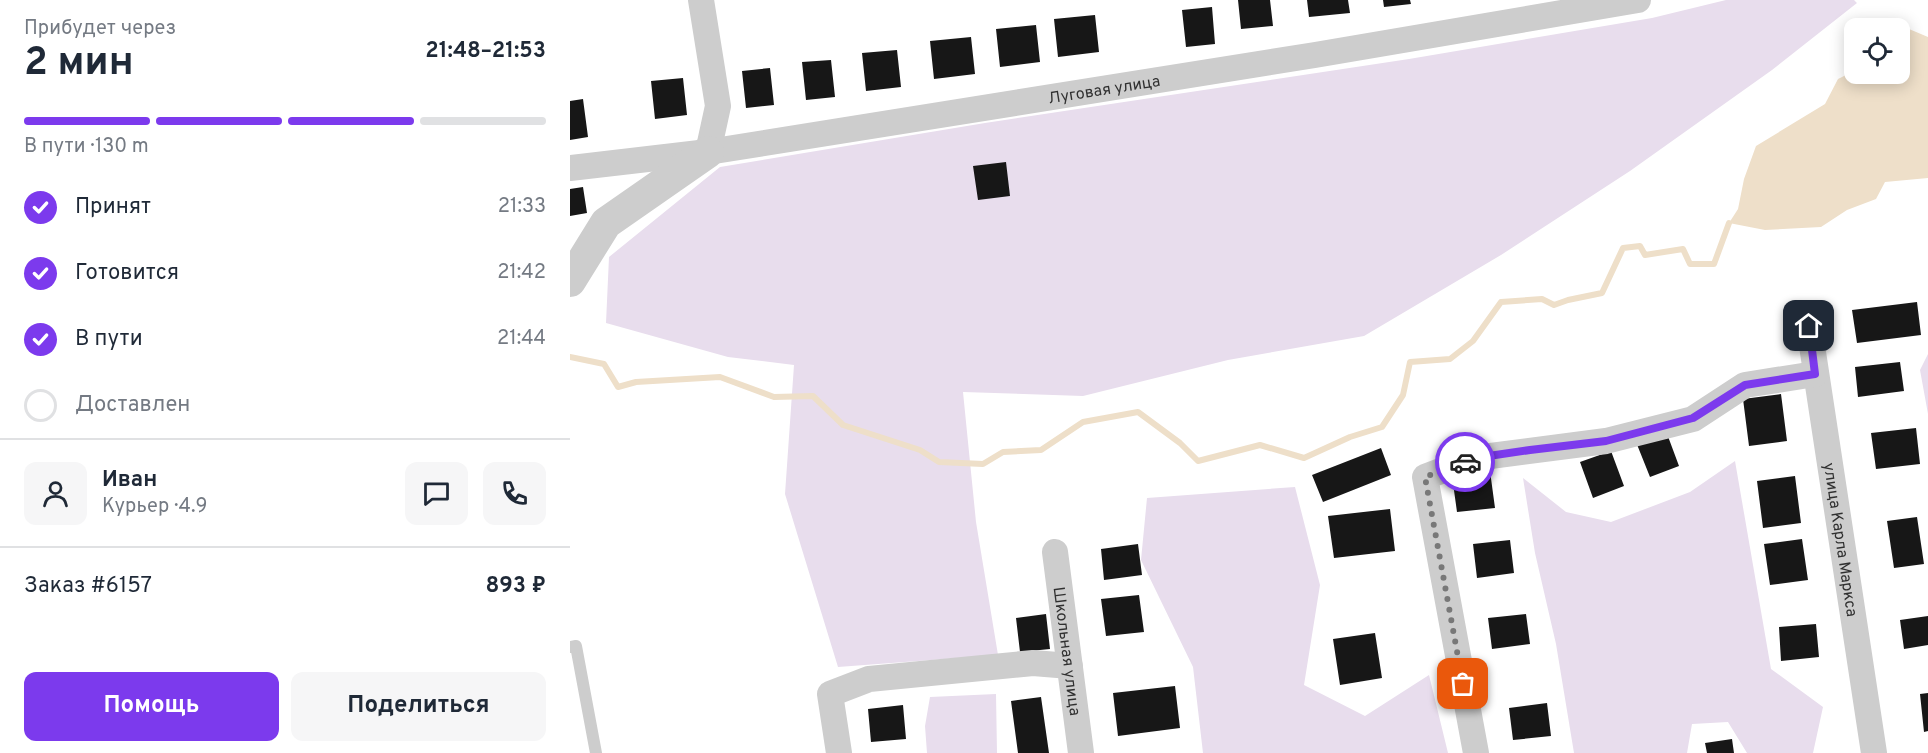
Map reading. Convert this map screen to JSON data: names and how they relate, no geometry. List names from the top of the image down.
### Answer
{
  "streets": {
    "street": ["Луговая улица", "улица Карла Маркса", "Школьная улица"]
  },
  "page": {
    "heading": ["2 мин", "Прибудет через", "21:48–21:53"],
    "panel": [
      "Иван",
      "Курьер · 4.9",
      "Заказ #6157",
      "893 ₽"
    ],
    "bar": "В пути · 130 m",
    "list": [
      ["Принят", "21:33"],
      ["Готовится", "21:42"],
      ["В пути", "21:44"],
      "Доставлен"
    ],
    "buttons": ["Помощь", "Поделиться"]
  }
}
